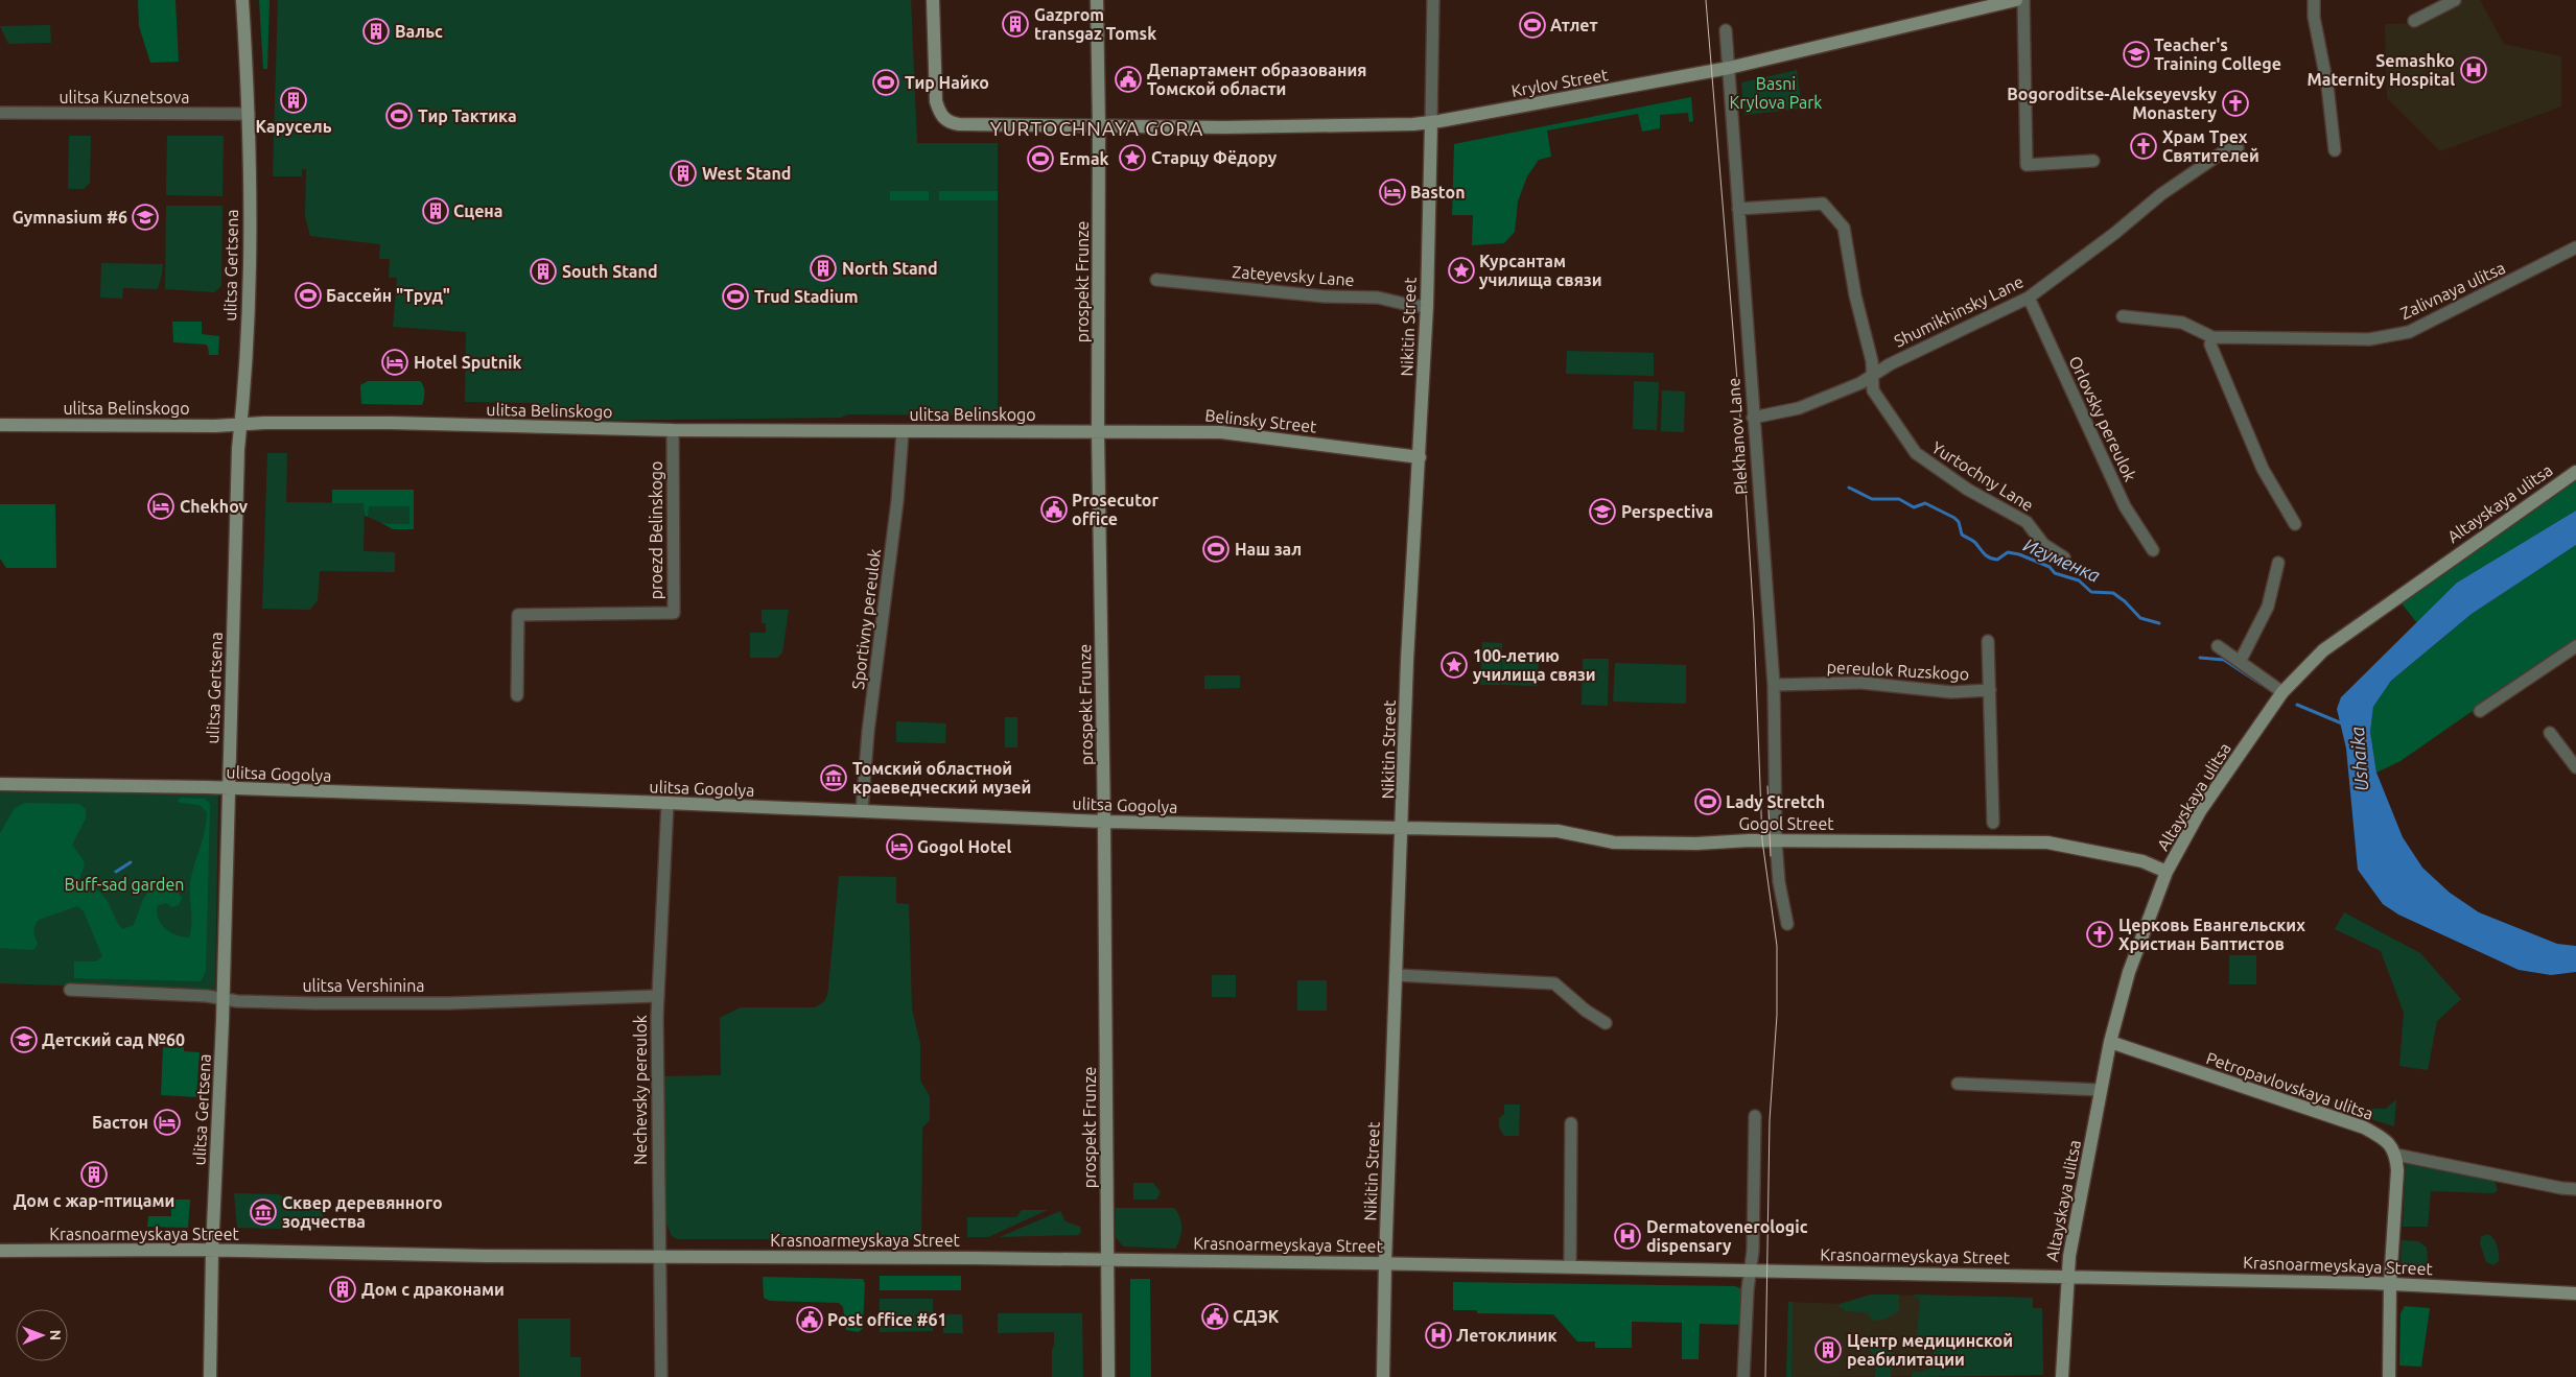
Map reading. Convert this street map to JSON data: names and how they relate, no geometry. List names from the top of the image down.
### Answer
{
  "streets": {
    "main road": [
      "Krylov Street",
      "ulitsa Gertsena",
      "prospekt Frunze",
      "Nikitin Street",
      "ulitsa Belinskogo",
      "Belinsky Street",
      "Altayskaya ulitsa",
      "ulitsa Gogolya",
      "Gogol Street",
      "Petropavlovskaya ulitsa",
      "Krasnoarmeyskaya Street"
    ],
    "street": [
      "ulitsa Kuznetsova",
      "Zateyevsky Lane",
      "Zalivnaya ulitsa",
      "Shumikhinsky Lane",
      "Orlovsky pereulok",
      "Plekhanov Lane",
      "Yurtochny Lane",
      "proezd Belinskogo",
      "Sportivny pereulok",
      "pereulok Ruzskogo",
      "ulitsa Vershinina",
      "Nechevsky pereulok"
    ]
  },
  "crossings": [
    ["Krylov Street", "prospekt Frunze"],
    ["Krylov Street", "Nikitin Street"],
    ["Krylov Street", "Plekhanov Lane"],
    ["ulitsa Kuznetsova", "ulitsa Gertsena"],
    ["ulitsa Gertsena", "ulitsa Belinskogo"],
    ["ulitsa Gertsena", "ulitsa Gogolya"],
    ["ulitsa Gertsena", "ulitsa Vershinina"],
    ["ulitsa Gertsena", "Krasnoarmeyskaya Street"],
    ["Zateyevsky Lane", "Nikitin Street"],
    ["prospekt Frunze", "ulitsa Belinskogo"],
    ["prospekt Frunze", "Belinsky Street"],
    ["prospekt Frunze", "ulitsa Gogolya"],
    ["prospekt Frunze", "Krasnoarmeyskaya Street"],
    ["Shumikhinsky Lane", "Orlovsky pereulok"],
    ["Shumikhinsky Lane", "Plekhanov Lane"],
    ["Shumikhinsky Lane", "Yurtochny Lane"],
    ["Nikitin Street", "Belinsky Street"],
    ["Nikitin Street", "ulitsa Gogolya"],
    ["Nikitin Street", "Gogol Street"],
    ["Nikitin Street", "Krasnoarmeyskaya Street"],
    ["ulitsa Belinskogo", "Belinsky Street"],
    ["ulitsa Belinskogo", "proezd Belinskogo"],
    ["ulitsa Belinskogo", "Sportivny pereulok"],
    ["Plekhanov Lane", "Yurtochny Lane"],
    ["Plekhanov Lane", "pereulok Ruzskogo"],
    ["Plekhanov Lane", "Gogol Street"],
    ["Altayskaya ulitsa", "Gogol Street"],
    ["Altayskaya ulitsa", "Petropavlovskaya ulitsa"],
    ["Altayskaya ulitsa", "Krasnoarmeyskaya Street"],
    ["Sportivny pereulok", "ulitsa Gogolya"],
    ["ulitsa Gogolya", "Gogol Street"],
    ["ulitsa Gogolya", "Nechevsky pereulok"],
    ["ulitsa Vershinina", "Nechevsky pereulok"],
    ["Nechevsky pereulok", "Krasnoarmeyskaya Street"]
  ],
  "districts": ["YURTOCHNAYA GORA"],
  "water": ["Игуменка", "Ushaika"],
  "parks": ["Basni Krylova Park", "Buff-sad garden"],
  "places": {
    "building": [
      "Gazprom transgaz Tomsk",
      "Вальс",
      "Карусель",
      "West Stand",
      "Сцена",
      "North Stand",
      "South Stand",
      "Дом с жар-птицами",
      "Дом с драконами",
      "Центр медицинской реабилитации"
    ],
    "sports": [
      "Атлет",
      "Тир Найко",
      "Тир Тактика",
      "Ermak",
      "Бассейн \"Труд\"",
      "Trud Stadium",
      "Наш зал",
      "Lady Stretch"
    ],
    "school or university": [
      "Teacher's Training College",
      "Gymnasium #6",
      "Perspectiva",
      "Детский сад №60"
    ],
    "hospital": ["Semashko Maternity Hospital", "Dermatovenerologic dispensary", "Летоклиник"],
    "public building": [
      "Департамент образования Томской области",
      "Prosecutor office",
      "СДЭК",
      "Post office #61"
    ],
    "church": ["Bogoroditse-Alekseyevsky Monastery", "Храм Трех Святителей", "Церковь Евангельских Христиан Баптистов"],
    "place": ["Старцу Фёдору", "Курсантам училища связи", "100-летию училища связи"],
    "hotel": [
      "Baston",
      "Hotel Sputnik",
      "Chekhov",
      "Gogol Hotel",
      "Бастон"
    ],
    "museum": ["Томский областной краеведческий музей", "Сквер деревянного зодчества"]
  },
  "north": "right"
}
